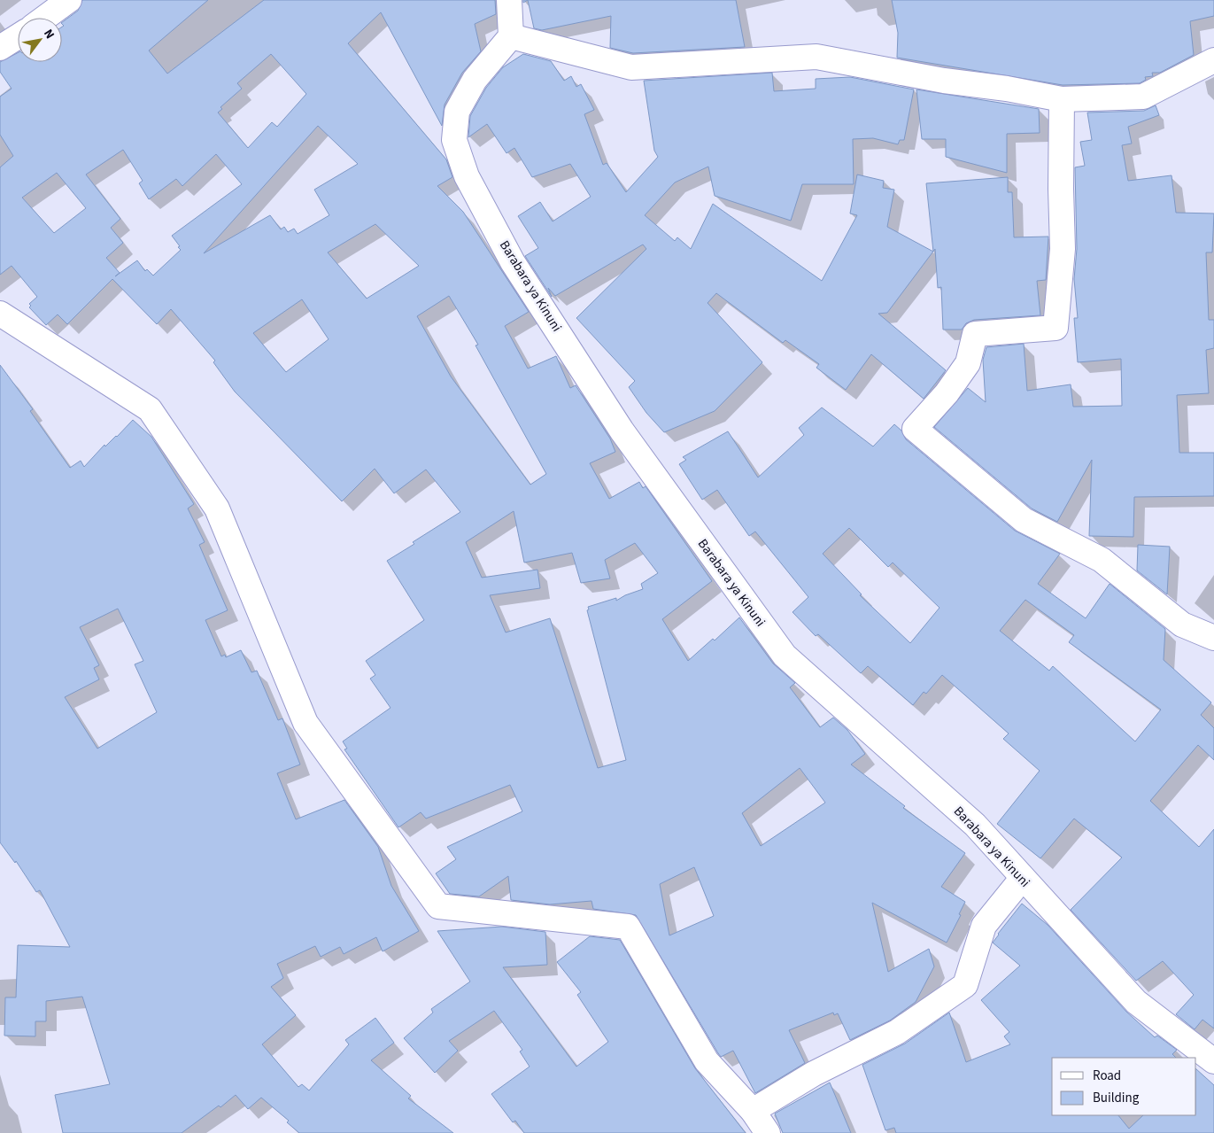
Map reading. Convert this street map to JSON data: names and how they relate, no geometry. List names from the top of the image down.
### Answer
{
  "streets": {
    "street": ["Barabara ya Kinuni"]
  },
  "legend": ["Road", "Building"],
  "north": "top right"
}
